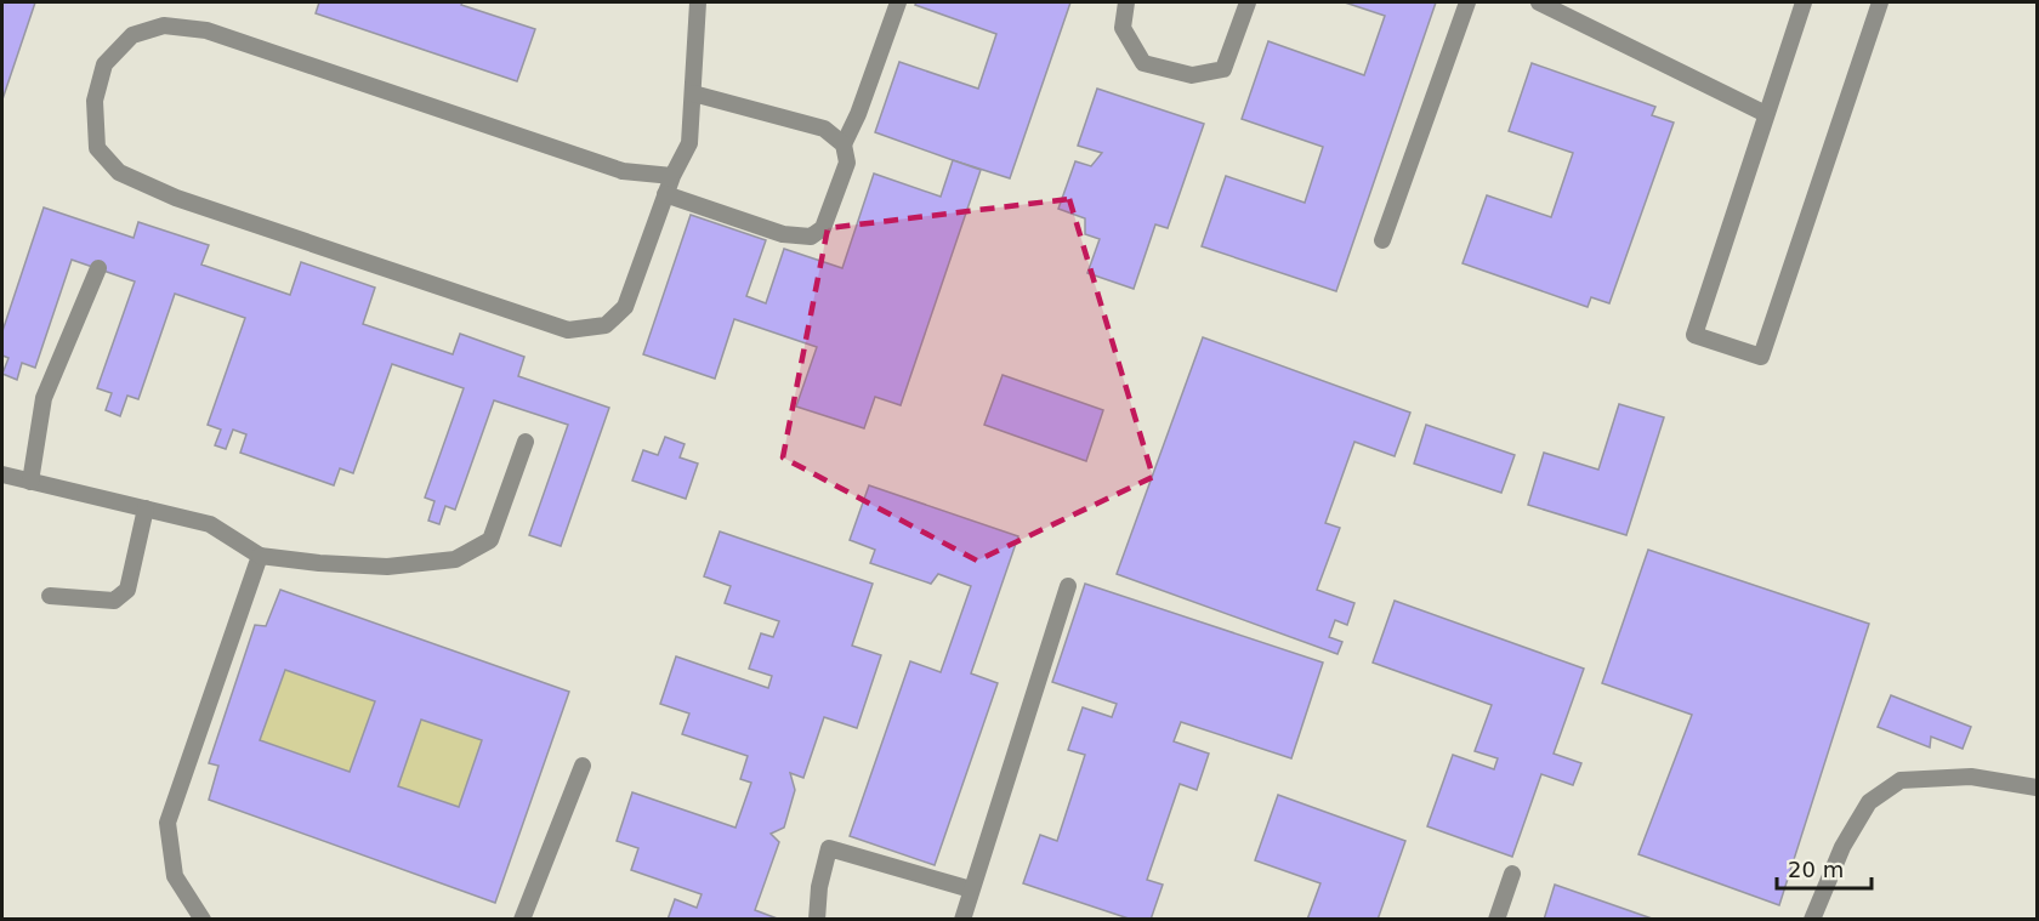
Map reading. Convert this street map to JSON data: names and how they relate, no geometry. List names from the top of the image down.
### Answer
{
  "scale_bar": "20 m"
}
